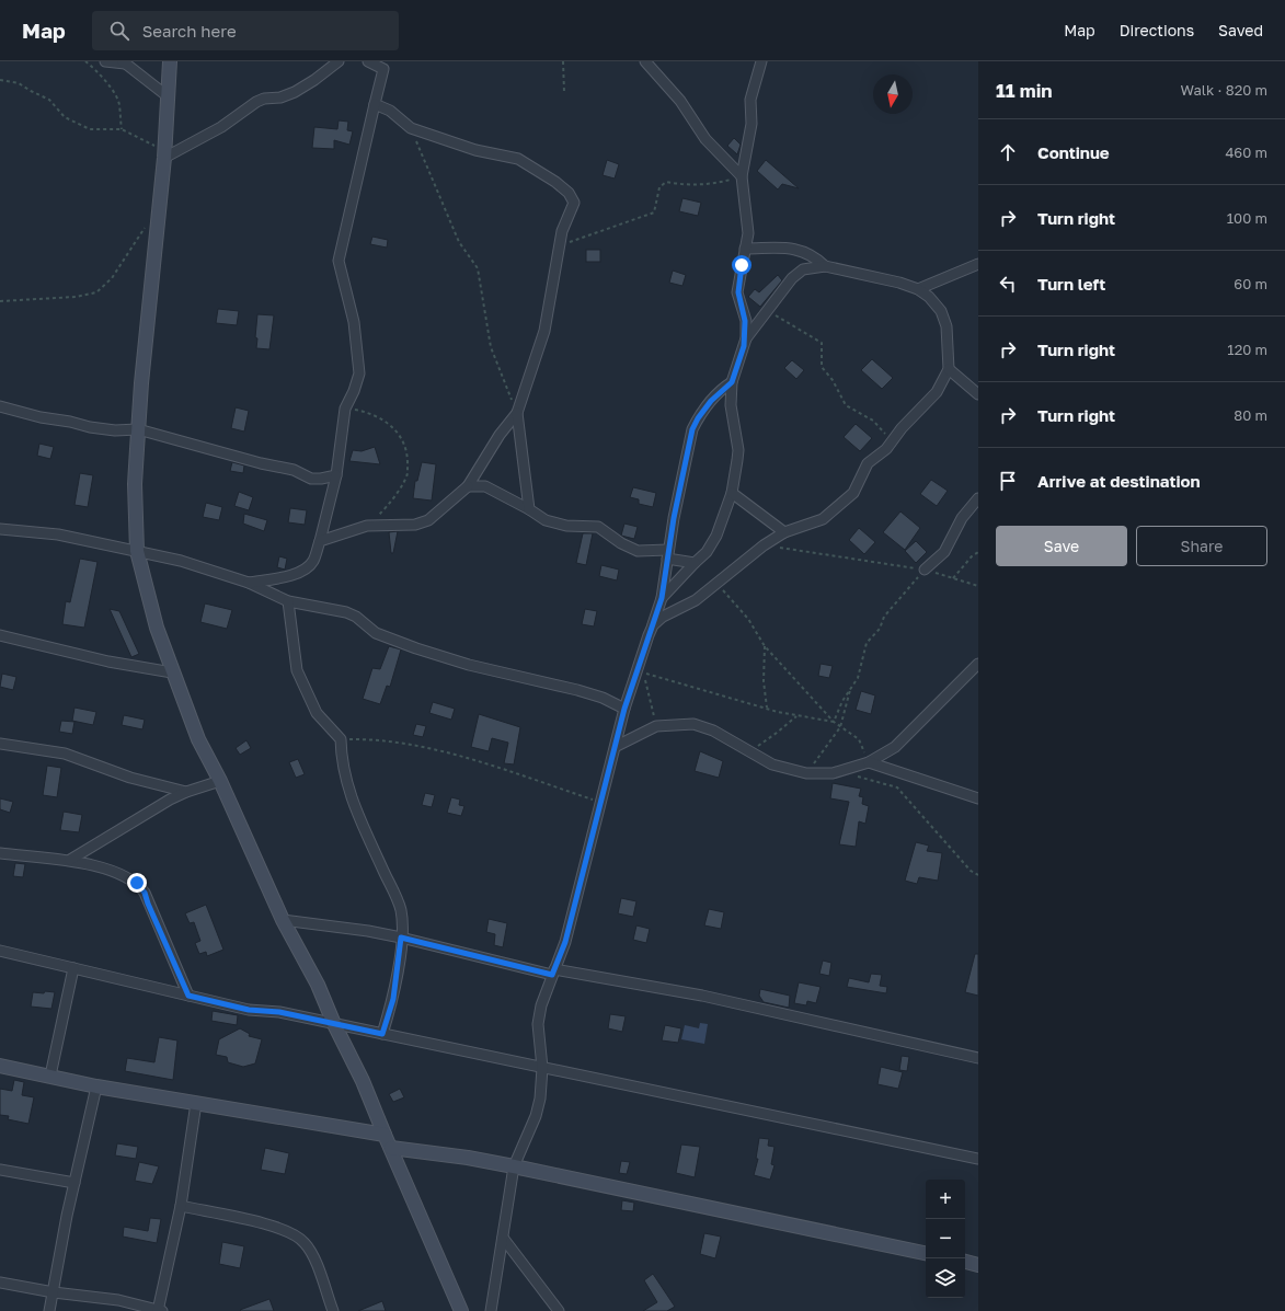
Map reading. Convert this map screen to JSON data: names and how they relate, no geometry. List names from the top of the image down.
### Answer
{
  "north": "bottom",
  "page": {
    "header": "Map",
    "search": "Search here",
    "nav": ["Map", "Directions", "Saved"],
    "heading": ["11 min", "Walk · 820 m"],
    "list": [
      ["Continue", "460 m"],
      ["Turn right", "100 m"],
      ["Turn left", "60 m"],
      ["Turn right", "120 m"],
      ["Turn right", "80 m"],
      "Arrive at destination"
    ],
    "buttons": ["Save", "Share"],
    "map_buttons": ["+", "−"]
  }
}
